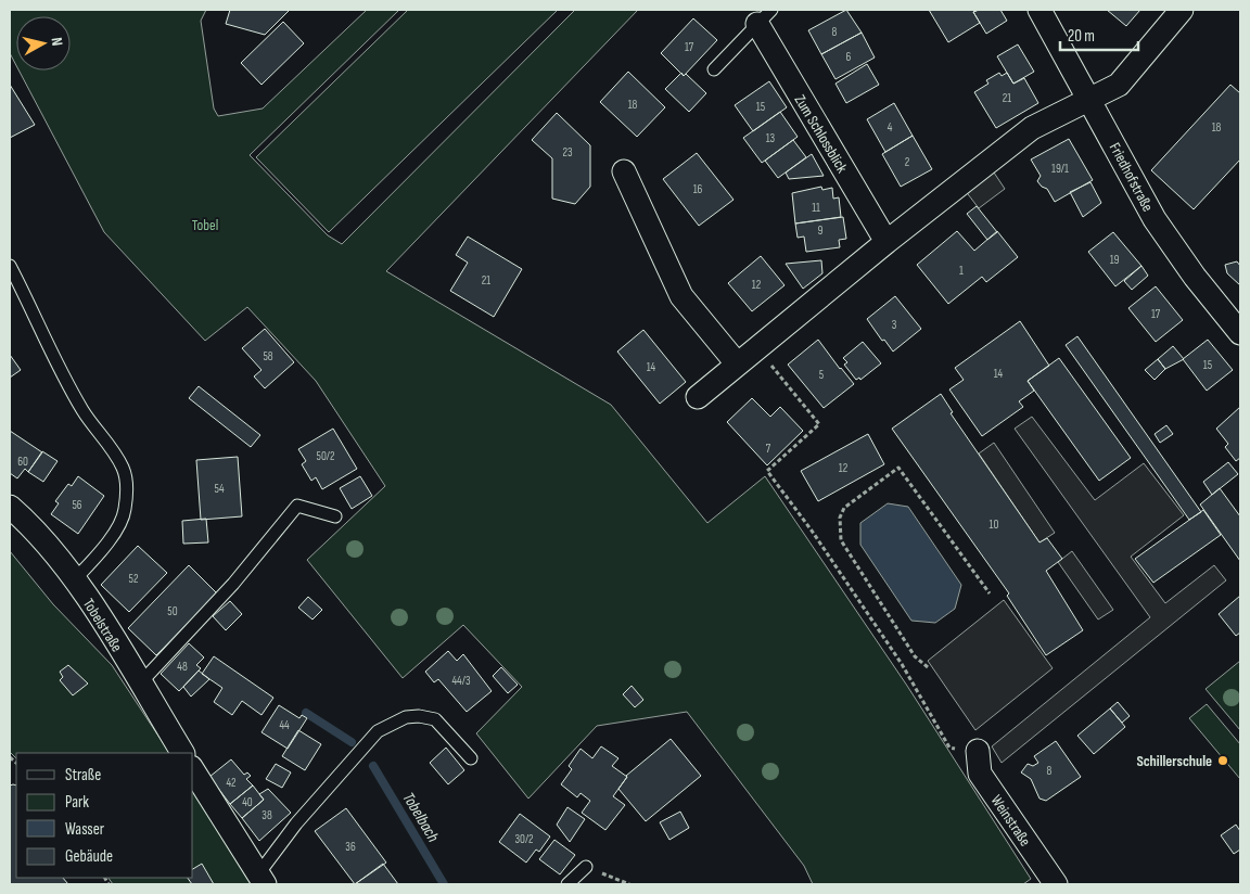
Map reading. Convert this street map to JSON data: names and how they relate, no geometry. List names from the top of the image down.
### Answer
{
  "streets": {
    "street": [
      "Zum Schlossblick",
      "Friedhofstraße",
      "Tobelstraße",
      "Weinstraße"
    ]
  },
  "water": ["Tobelbach"],
  "parks": ["Tobel"],
  "places": ["Schillerschule"],
  "house_numbers": [
    "8",
    "17",
    "6",
    "21",
    "18",
    "15",
    "4",
    "18",
    "13",
    "23",
    "2",
    "19/1",
    "16",
    "11",
    "9",
    "19",
    "1",
    "21",
    "12",
    "17",
    "3",
    "58",
    "15",
    "14",
    "14",
    "5",
    "7",
    "50/2",
    "60",
    "12",
    "54",
    "56",
    "10",
    "52",
    "50",
    "48",
    "44/3",
    "44",
    "8",
    "42",
    "40",
    "38",
    "30/2",
    "36"
  ],
  "legend": [
    "Straße",
    "Park",
    "Wasser",
    "Gebäude"
  ],
  "scale_bar": "20 m",
  "north": "right"
}
